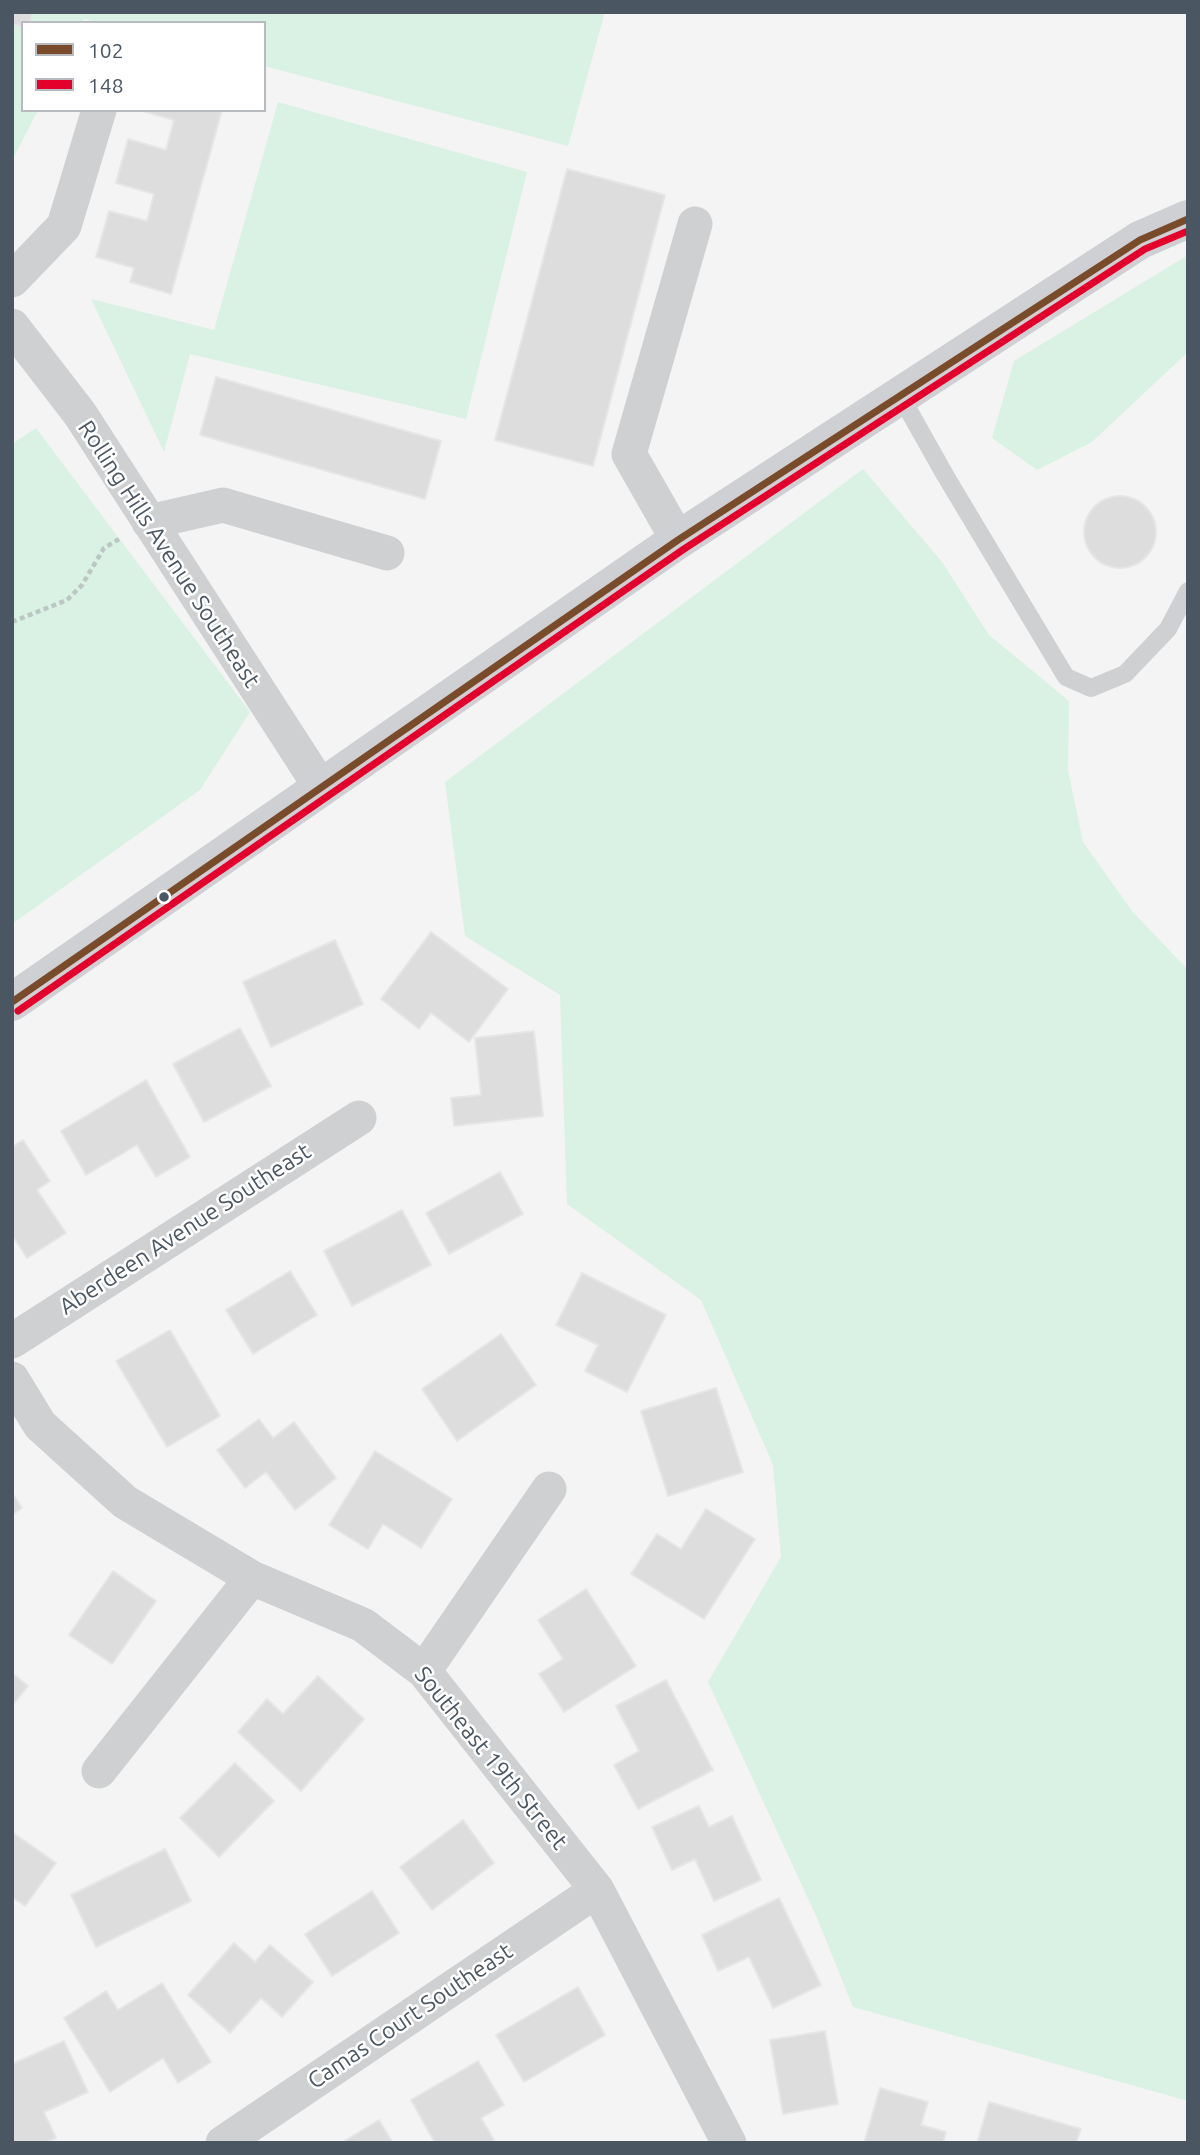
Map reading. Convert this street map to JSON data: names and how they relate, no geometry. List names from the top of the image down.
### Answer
{
  "streets": {
    "street": [
      "Rolling Hills Avenue Southeast",
      "Aberdeen Avenue Southeast",
      "Southeast 19th Street",
      "Camas Court Southeast"
    ]
  },
  "crossings": [
    ["Southeast 19th Street", "Camas Court Southeast"]
  ],
  "lines": ["transit line 102", "transit line 148"],
  "legend": ["102", "148"]
}
